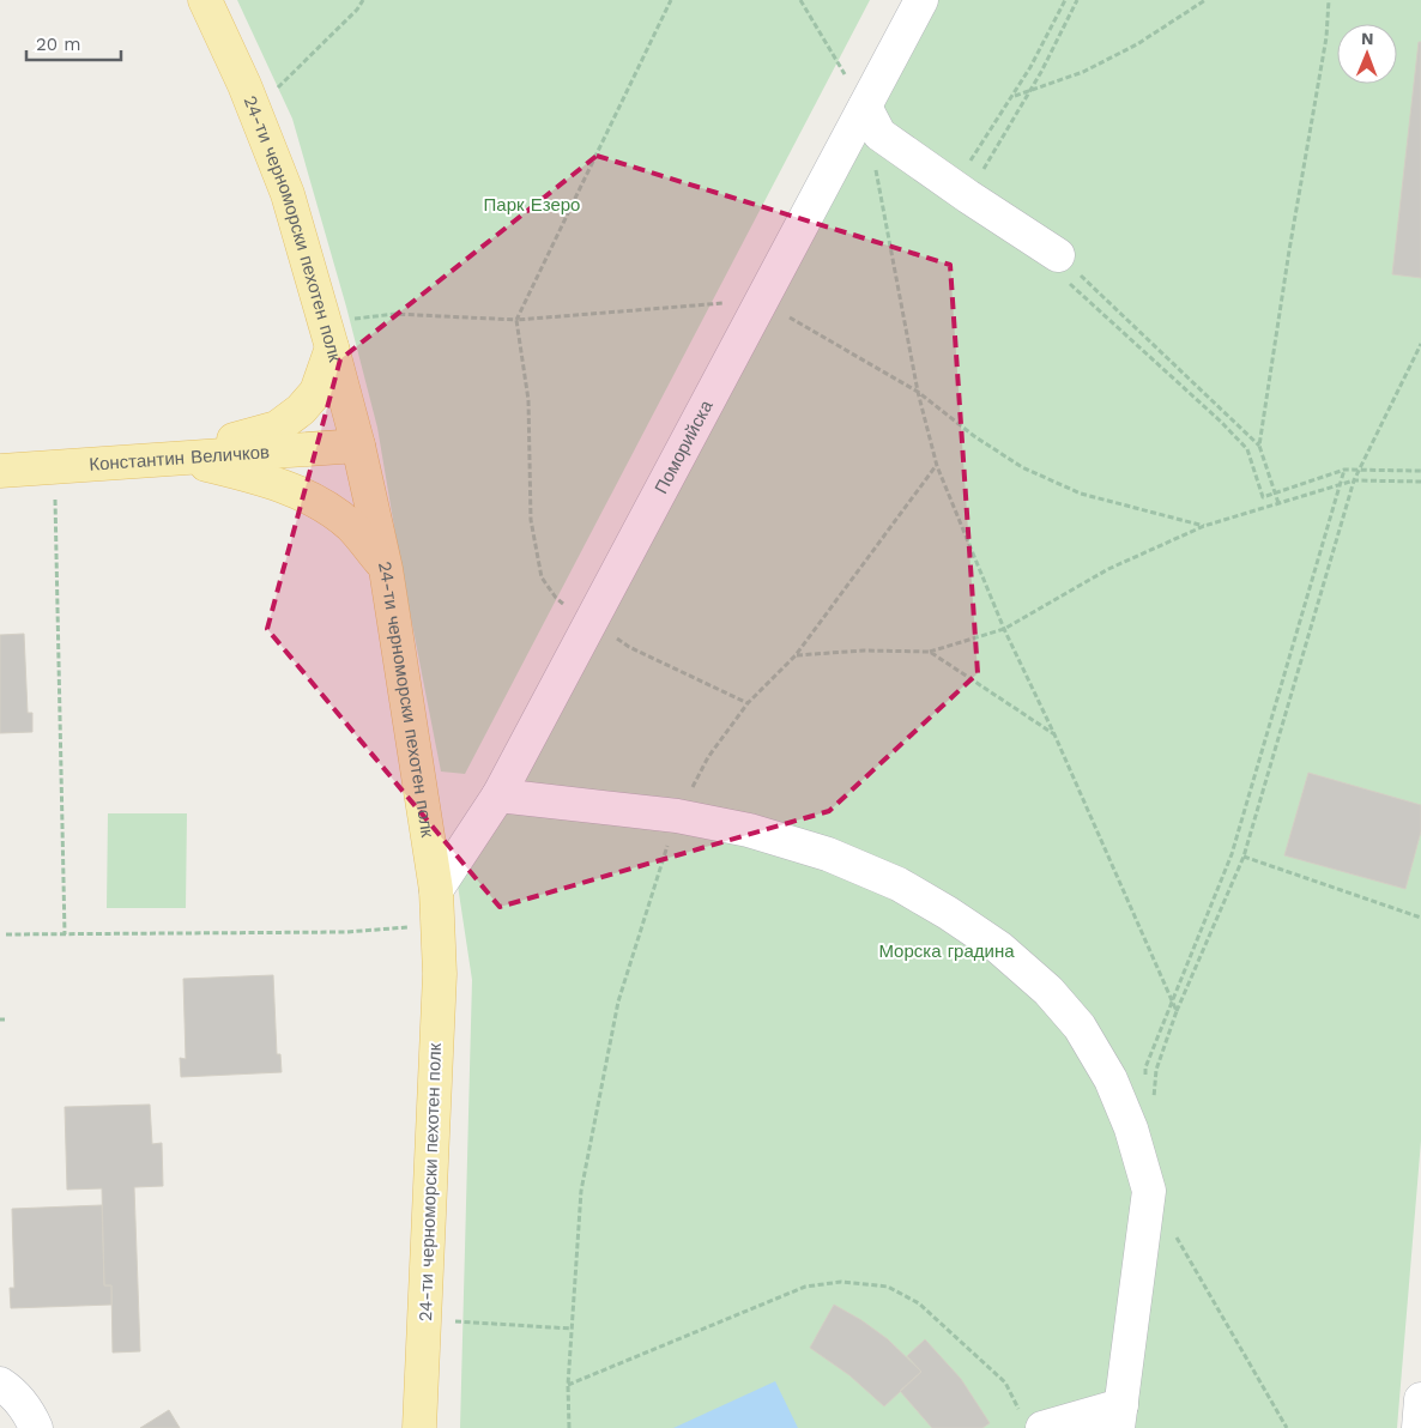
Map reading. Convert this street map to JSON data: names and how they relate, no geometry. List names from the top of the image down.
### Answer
{
  "streets": {
    "main road": ["24-ти черноморски пехотен полк", "Константин Величков"],
    "street": ["Поморийска"]
  },
  "crossings": [
    ["24-ти черноморски пехотен полк", "Поморийска"],
    ["24-ти черноморски пехотен полк", "Константин Величков"]
  ],
  "parks": ["Парк Езеро", "Морска градина"],
  "scale_bar": "20 m",
  "north": "top"
}
